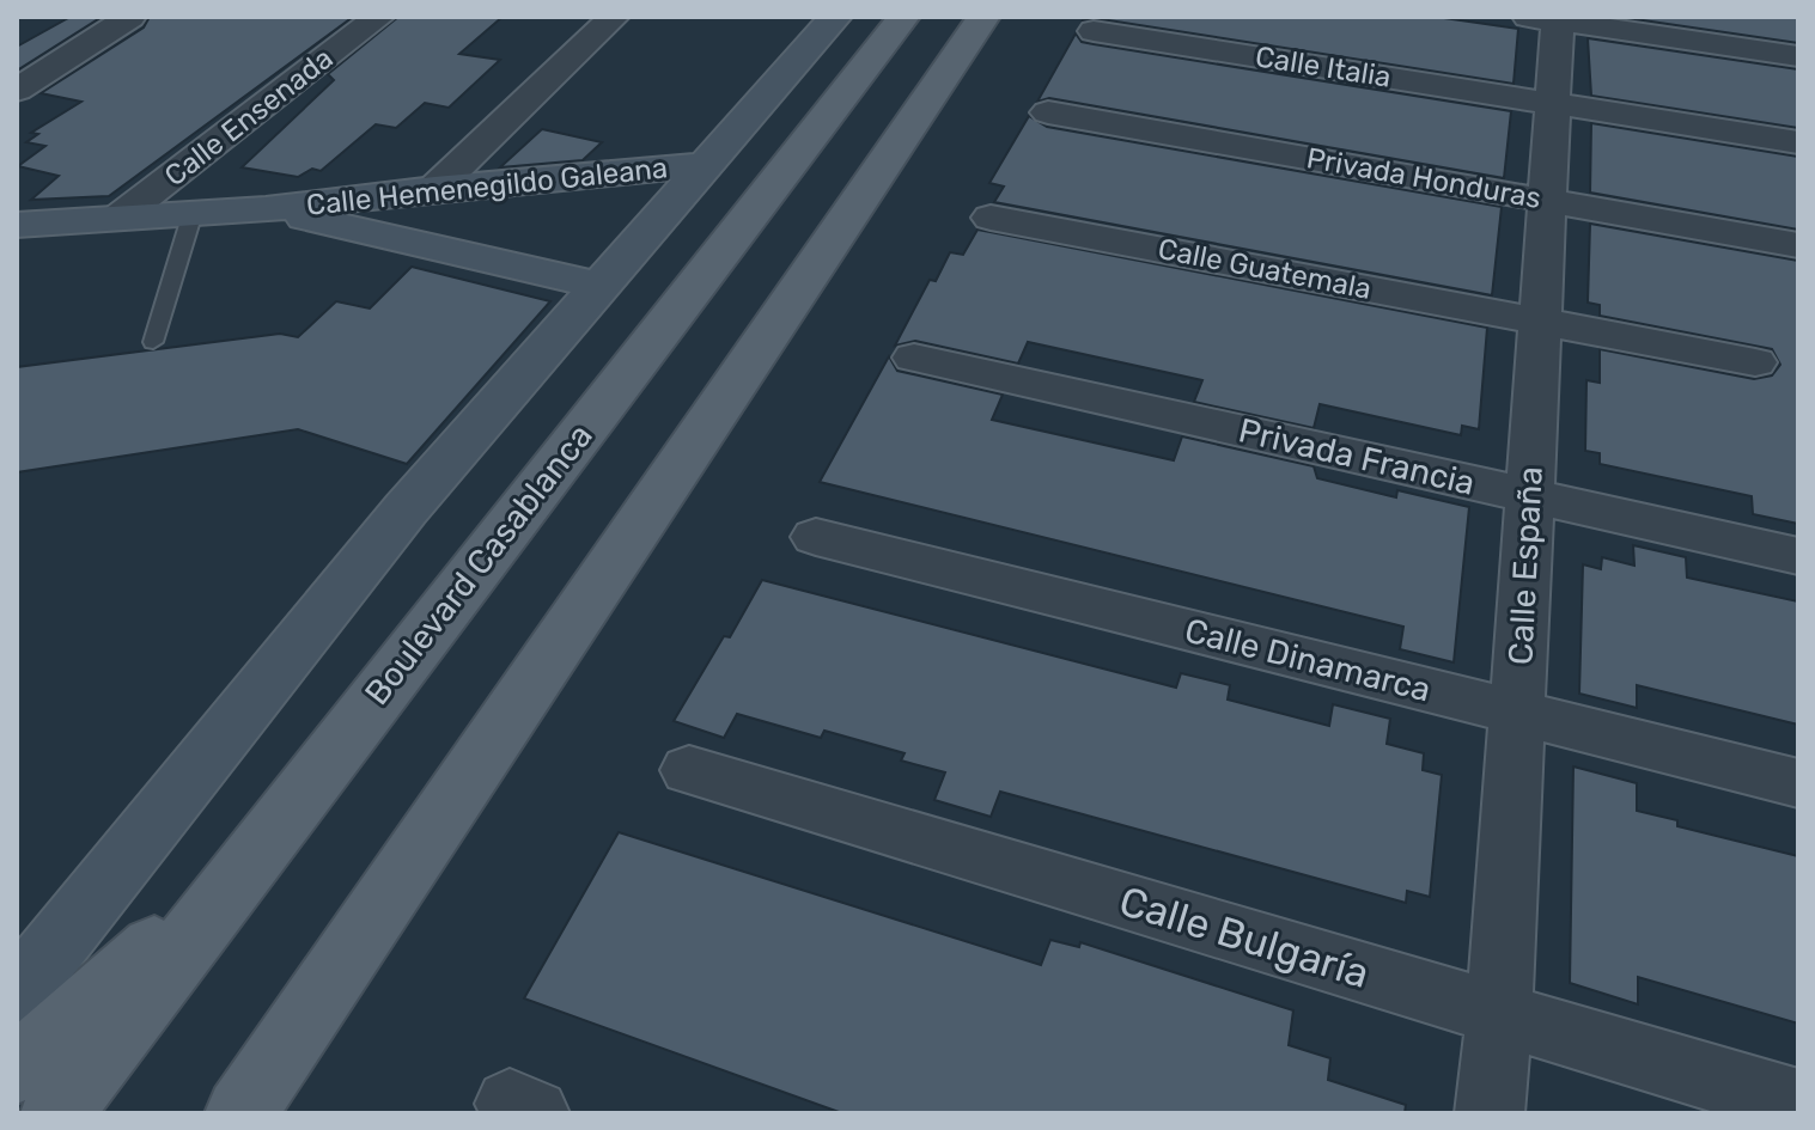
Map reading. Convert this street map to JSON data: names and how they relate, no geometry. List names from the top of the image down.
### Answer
{
  "streets": {
    "main road": ["Boulevard Casablanca"],
    "street": [
      "Calle Italia",
      "Calle Ensenada",
      "Privada Honduras",
      "Calle Hemenegildo Galeana",
      "Calle Guatemala",
      "Privada Francia",
      "Calle España",
      "Calle Dinamarca",
      "Calle Bulgaría"
    ]
  },
  "crossings": [
    ["Calle Italia", "Calle España"],
    ["Calle Ensenada", "Calle Hemenegildo Galeana"],
    ["Privada Honduras", "Calle España"],
    ["Calle Guatemala", "Calle España"],
    ["Privada Francia", "Calle España"],
    ["Calle España", "Calle Dinamarca"],
    ["Calle España", "Calle Bulgaría"]
  ]
}
